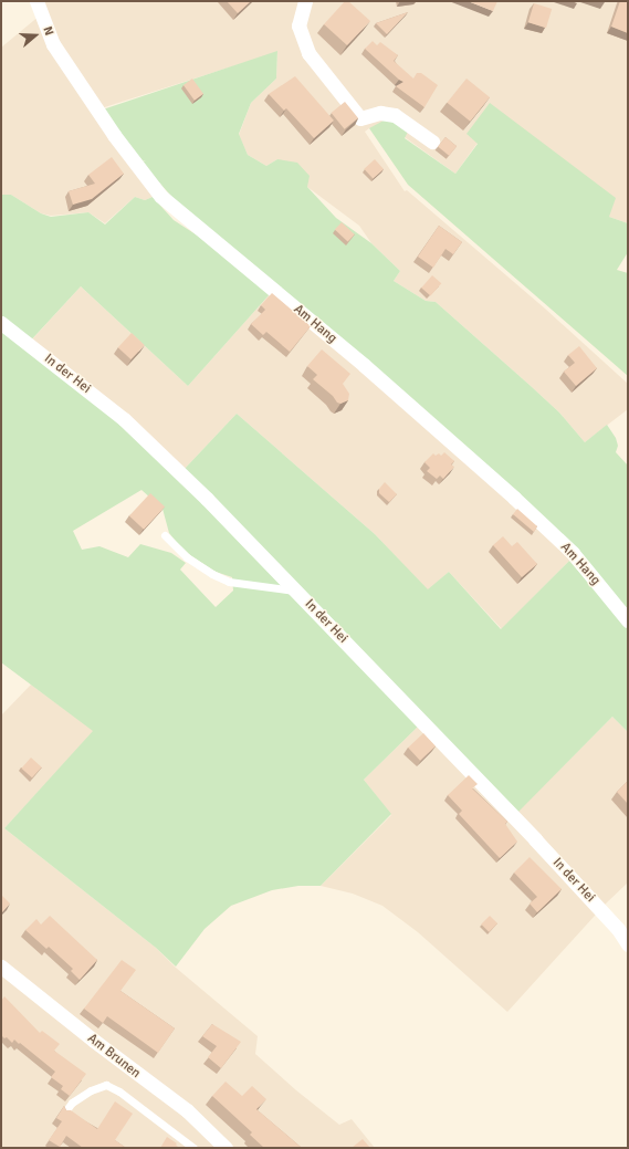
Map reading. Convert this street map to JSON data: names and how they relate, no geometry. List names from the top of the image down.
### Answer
{
  "streets": {
    "street": ["Am Hang", "In der Hei", "Am Brunen"]
  },
  "north": "right"
}
